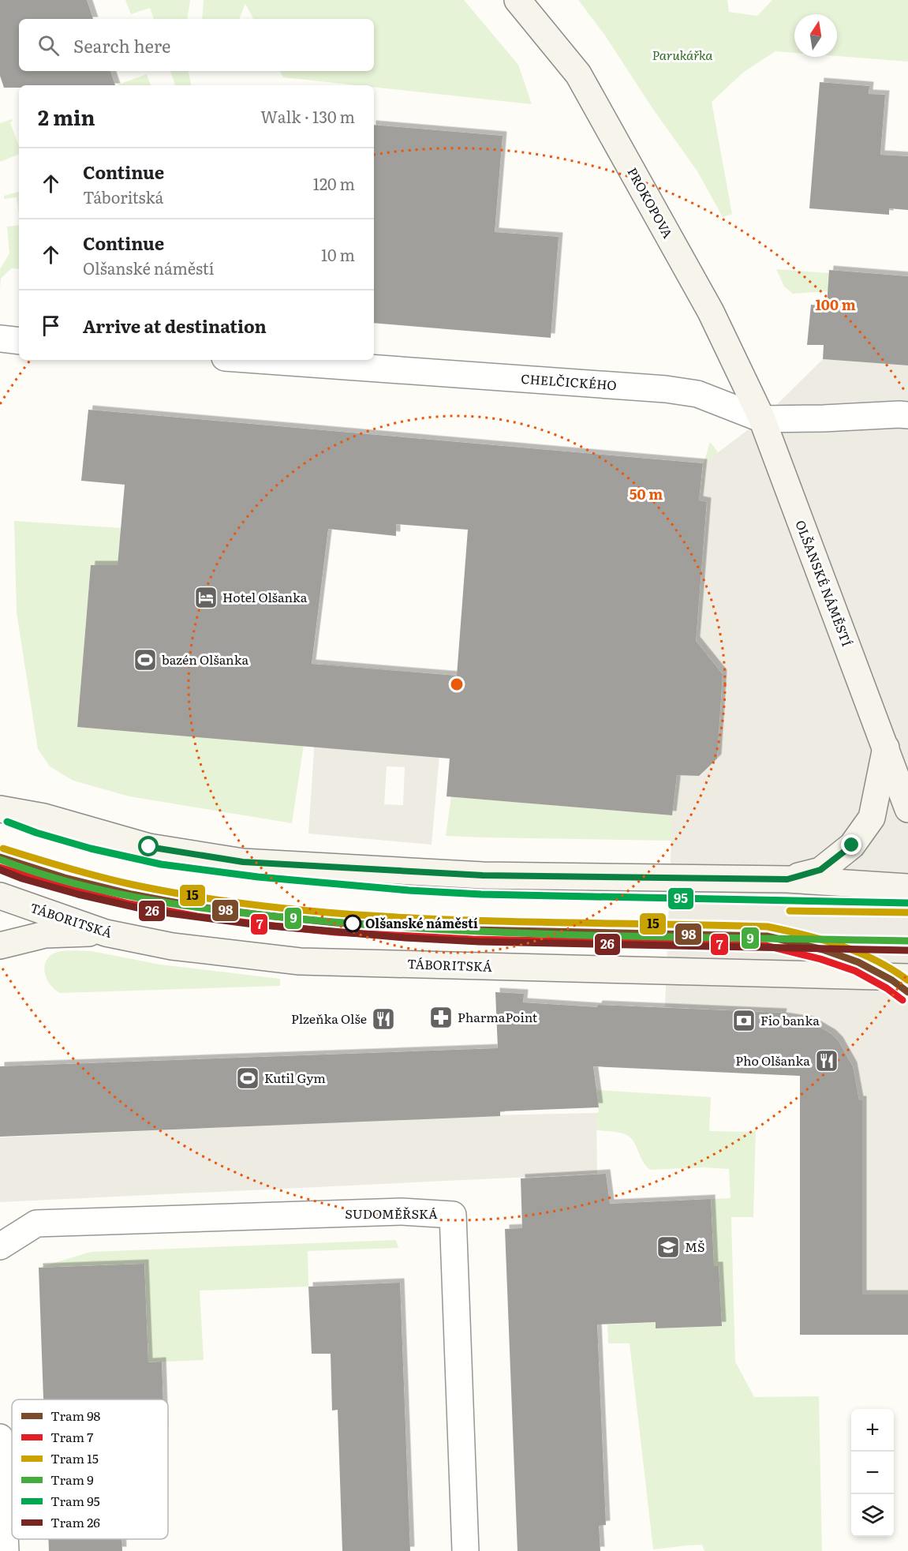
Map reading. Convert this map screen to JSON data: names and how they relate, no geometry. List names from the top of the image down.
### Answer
{
  "streets": {
    "street": [
      "PROKOPOVA",
      "CHELČICKÉHO",
      "OLŠANSKÉ NÁMĚSTÍ",
      "TÁBORITSKÁ",
      "SUDOMĚŘSKÁ"
    ]
  },
  "crossings": [
    ["PROKOPOVA", "CHELČICKÉHO"],
    ["PROKOPOVA", "OLŠANSKÉ NÁMĚSTÍ"],
    ["CHELČICKÉHO", "OLŠANSKÉ NÁMĚSTÍ"]
  ],
  "parks": ["Parukářka"],
  "places": {
    "hotel": ["Hotel Olšanka"],
    "sports": ["bazén Olšanka", "Kutil Gym"],
    "other": ["Olšanské náměstí"],
    "pharmacy": ["PharmaPoint"],
    "restaurant": ["Plzeňka Olše", "Pho Olšanka"],
    "bank": ["Fio banka"],
    "school or university": ["MŠ"]
  },
  "lines": [
    "tram line 95",
    "tram line 15",
    "tram line 98",
    "tram line 9",
    "tram line 7",
    "tram line 26"
  ],
  "legend": [
    "Tram 98",
    "Tram 7",
    "Tram 15",
    "Tram 9",
    "Tram 95",
    "Tram 26"
  ],
  "north": "top",
  "page": {
    "search": "Search here",
    "heading": ["2 min", "Walk · 130 m"],
    "list": [
      ["Continue", "Táboritská", "120 m"],
      ["Continue", "Olšanské náměstí", "10 m"],
      "Arrive at destination"
    ],
    "map_buttons": ["+", "−"]
  },
  "rings": ["100 m", "50 m"]
}
